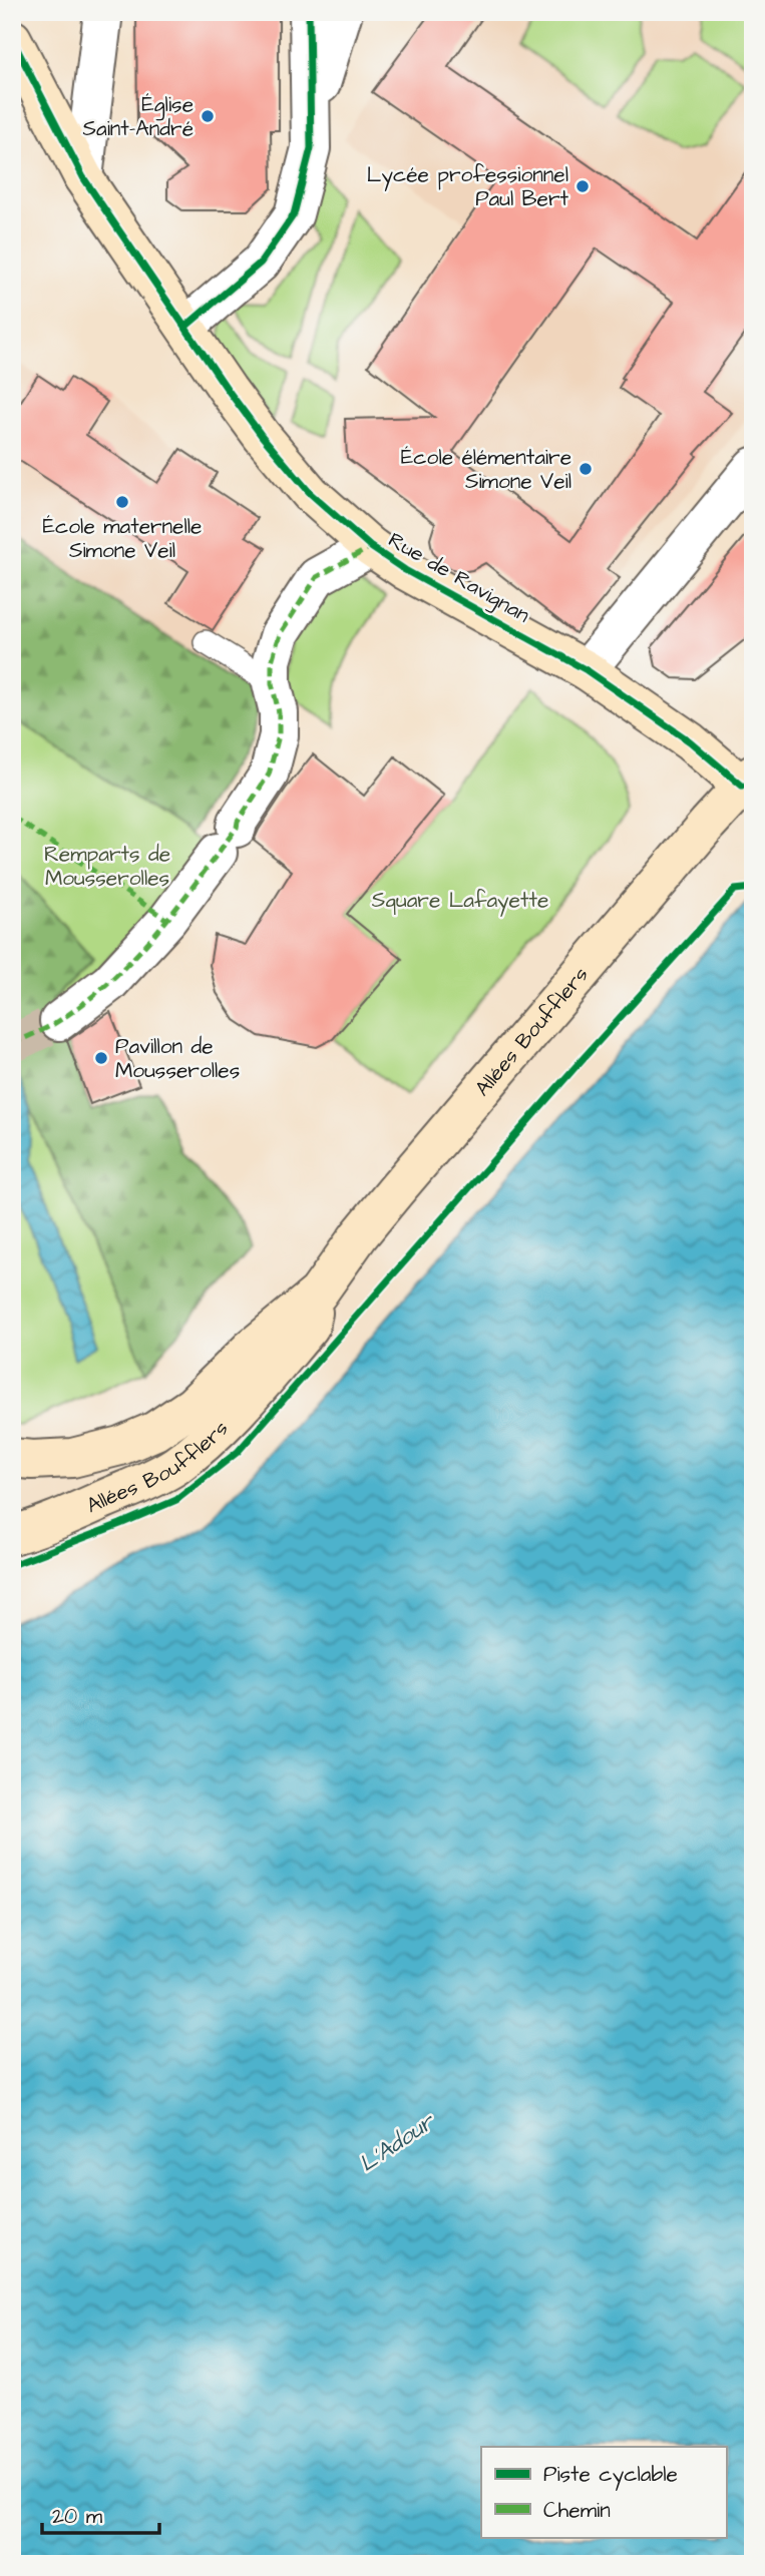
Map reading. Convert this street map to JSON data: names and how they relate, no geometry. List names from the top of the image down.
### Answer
{
  "streets": {
    "main road": ["Rue de Ravignan", "Allées Boufflers"]
  },
  "crossings": [
    ["Rue de Ravignan", "Allées Boufflers"]
  ],
  "water": ["L'Adour"],
  "parks": ["Remparts de Mousserolles", "Square Lafayette"],
  "places": [
    "Église Saint-André",
    "Lycée professionnel Paul Bert",
    "École élémentaire Simone Veil",
    "École maternelle Simone Veil",
    "Pavillon de Mousserolles"
  ],
  "legend": ["Piste cyclable", "Chemin"],
  "scale_bar": "20 m"
}
